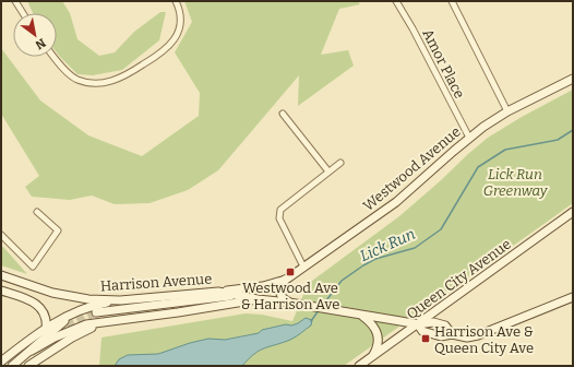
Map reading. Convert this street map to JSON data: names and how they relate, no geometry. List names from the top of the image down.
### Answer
{
  "streets": {
    "main road": ["Westwood Avenue", "Queen City Avenue", "Harrison Avenue"],
    "street": ["Amor Place"]
  },
  "crossings": [
    ["Amor Place", "Westwood Avenue"],
    ["Westwood Avenue", "Harrison Avenue"],
    ["Queen City Avenue", "Harrison Avenue"]
  ],
  "water": ["Lick Run"],
  "parks": ["Lick Run Greenway"],
  "places": {
    "transit": ["Westwood Ave & Harrison Ave", "Harrison Ave & Queen City Ave"]
  },
  "north": "bottom right"
}
